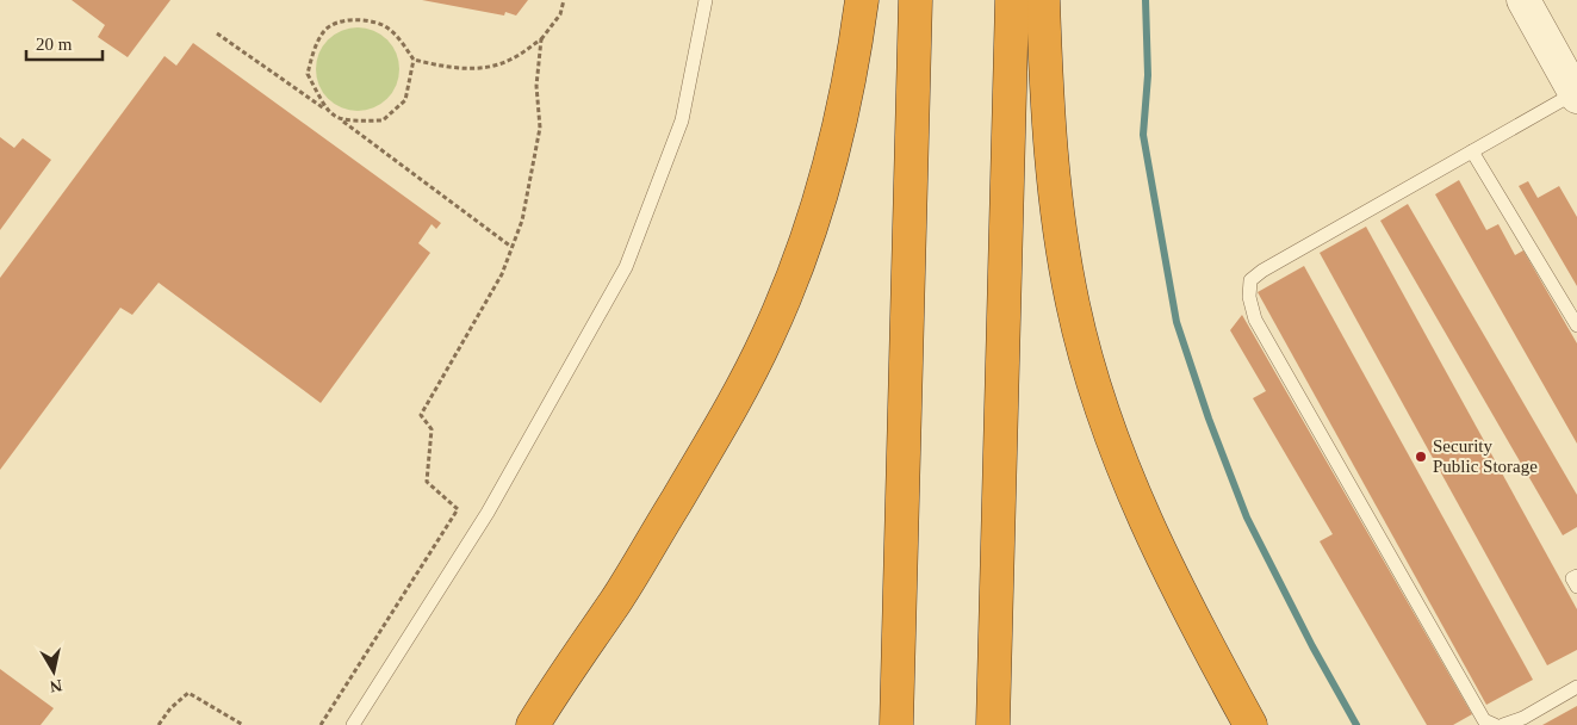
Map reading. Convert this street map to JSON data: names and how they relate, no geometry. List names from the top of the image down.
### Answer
{
  "places": ["Security Public Storage"],
  "scale_bar": "20 m",
  "north": "bottom"
}
